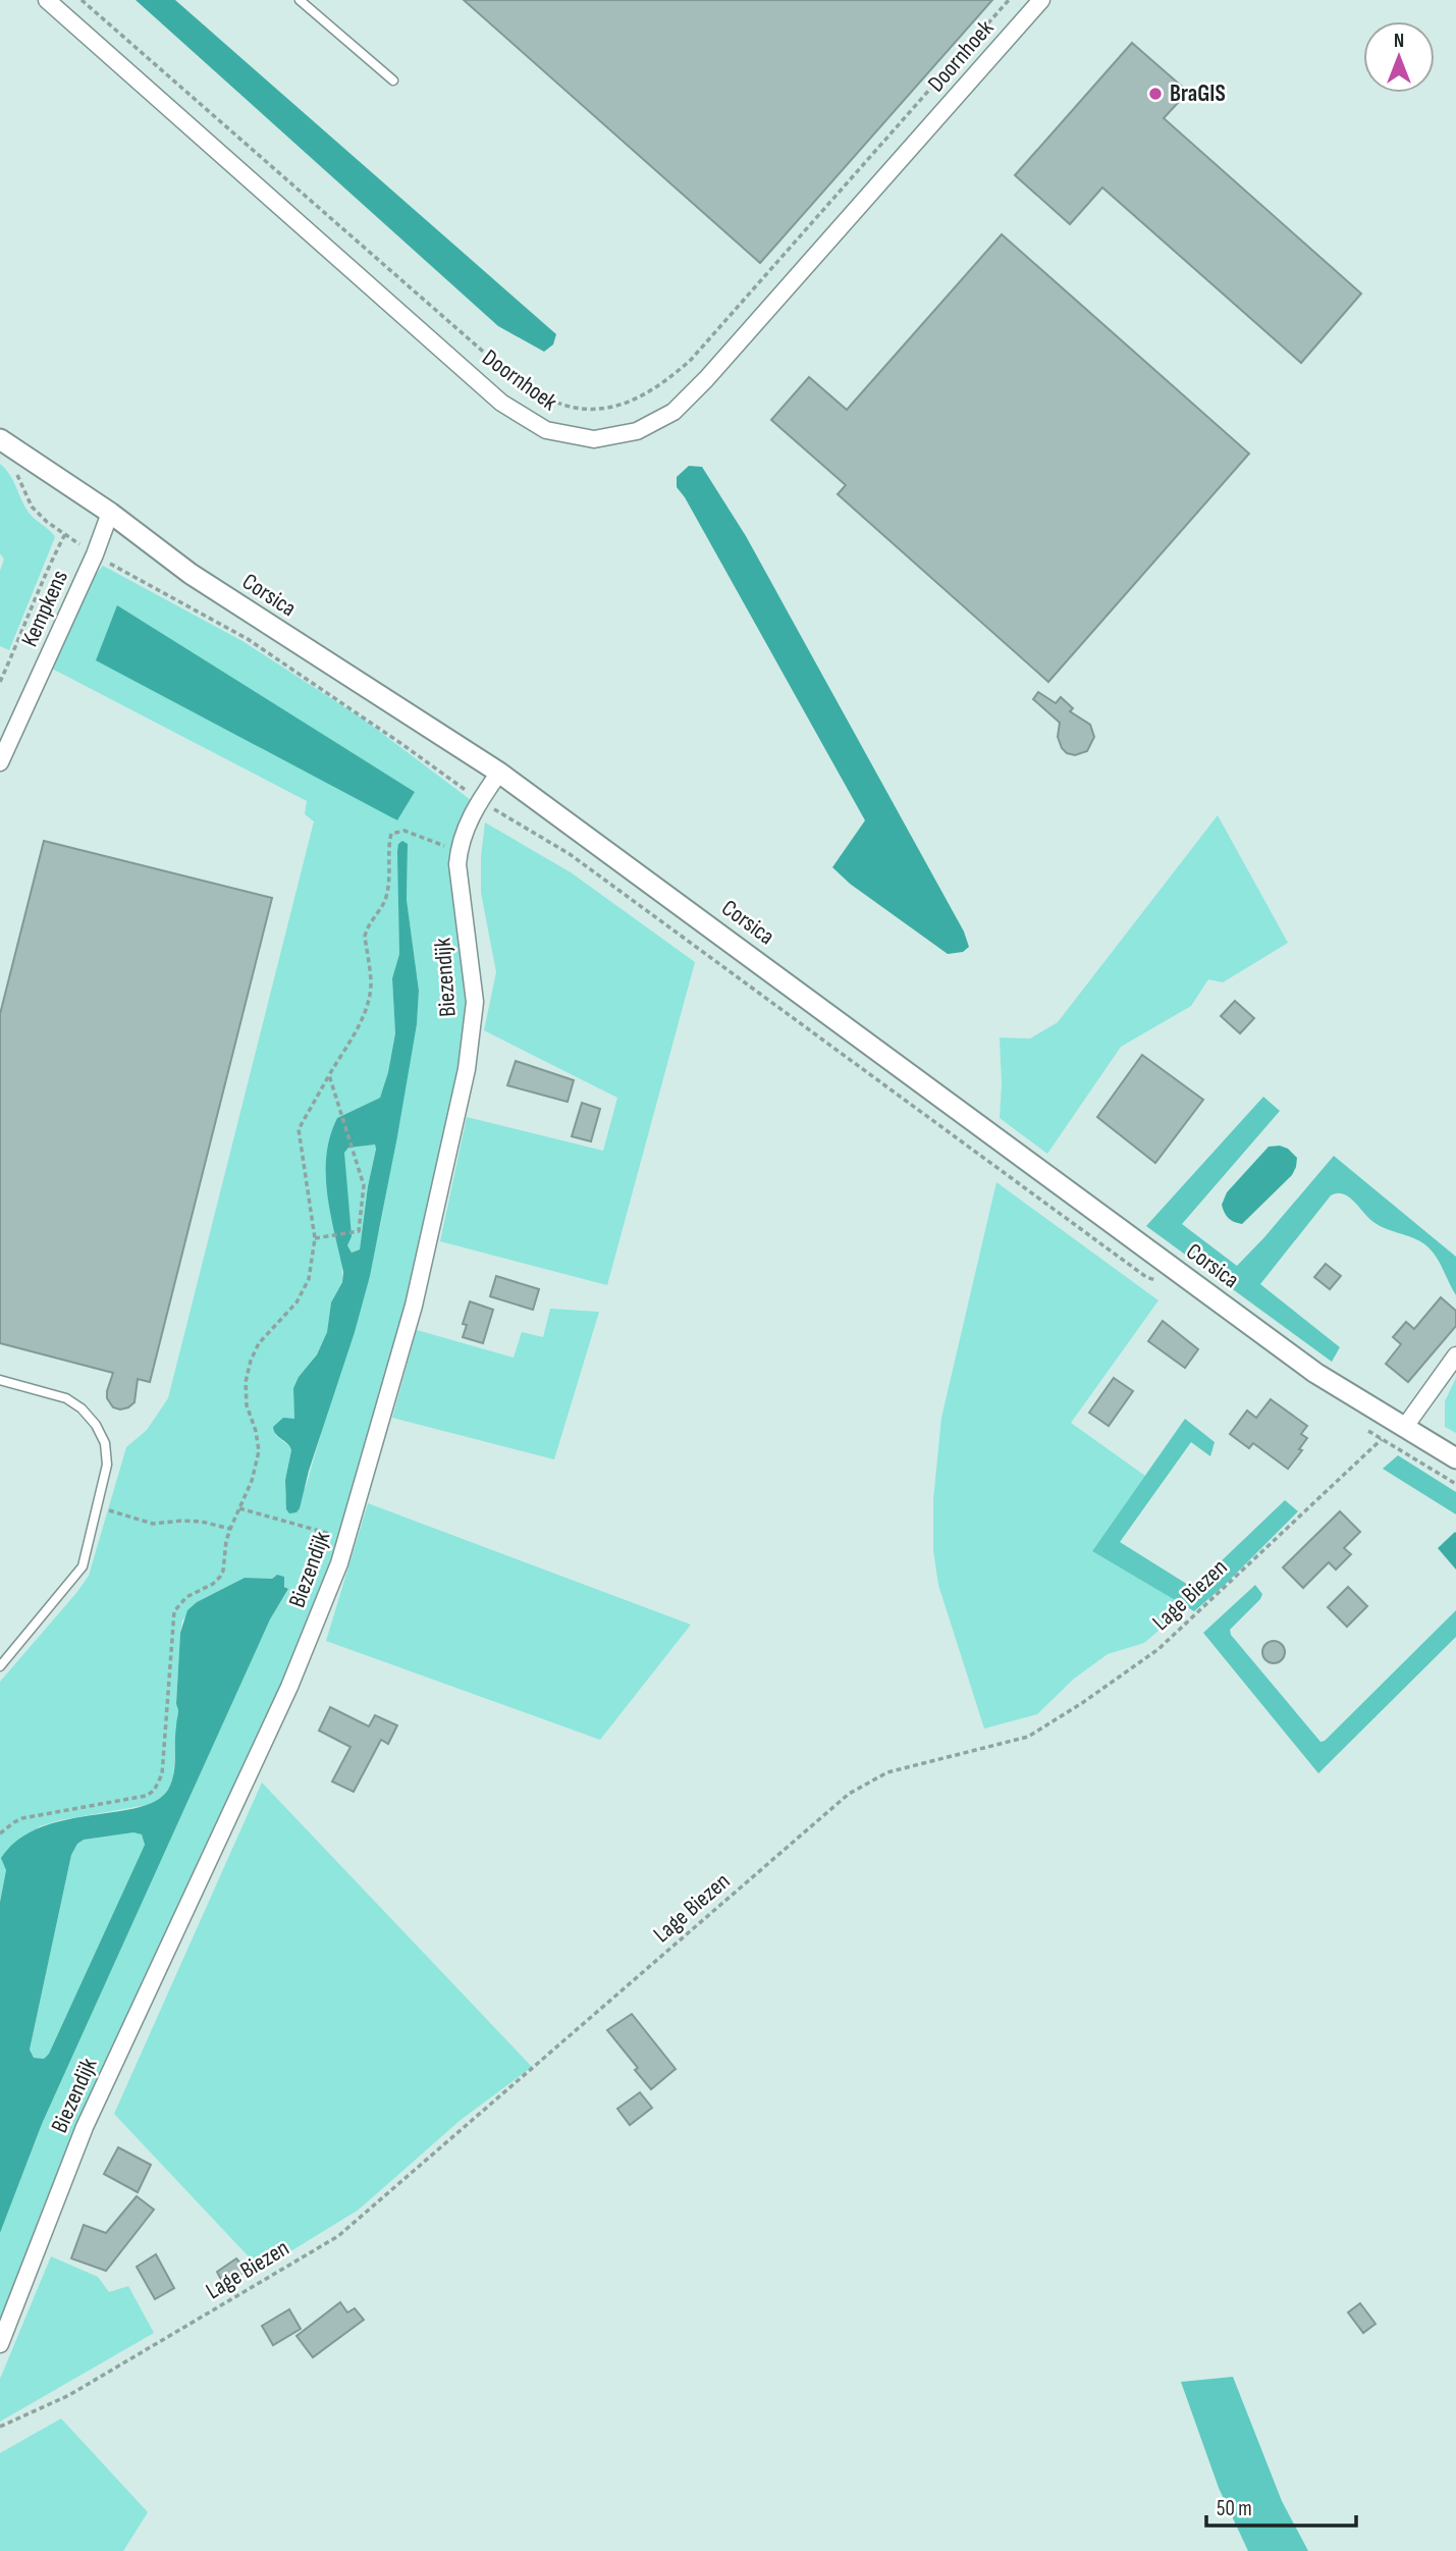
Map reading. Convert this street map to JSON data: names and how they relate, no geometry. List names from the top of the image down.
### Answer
{
  "streets": {
    "street": [
      "Doornhoek",
      "Corsica",
      "Kempkens",
      "Biezendijk"
    ],
    "path": ["Lage Biezen"]
  },
  "crossings": [
    ["Corsica", "Kempkens"],
    ["Corsica", "Biezendijk"],
    ["Corsica", "Lage Biezen"]
  ],
  "places": ["BraGIS"],
  "scale_bar": "50 m",
  "north": "top"
}
